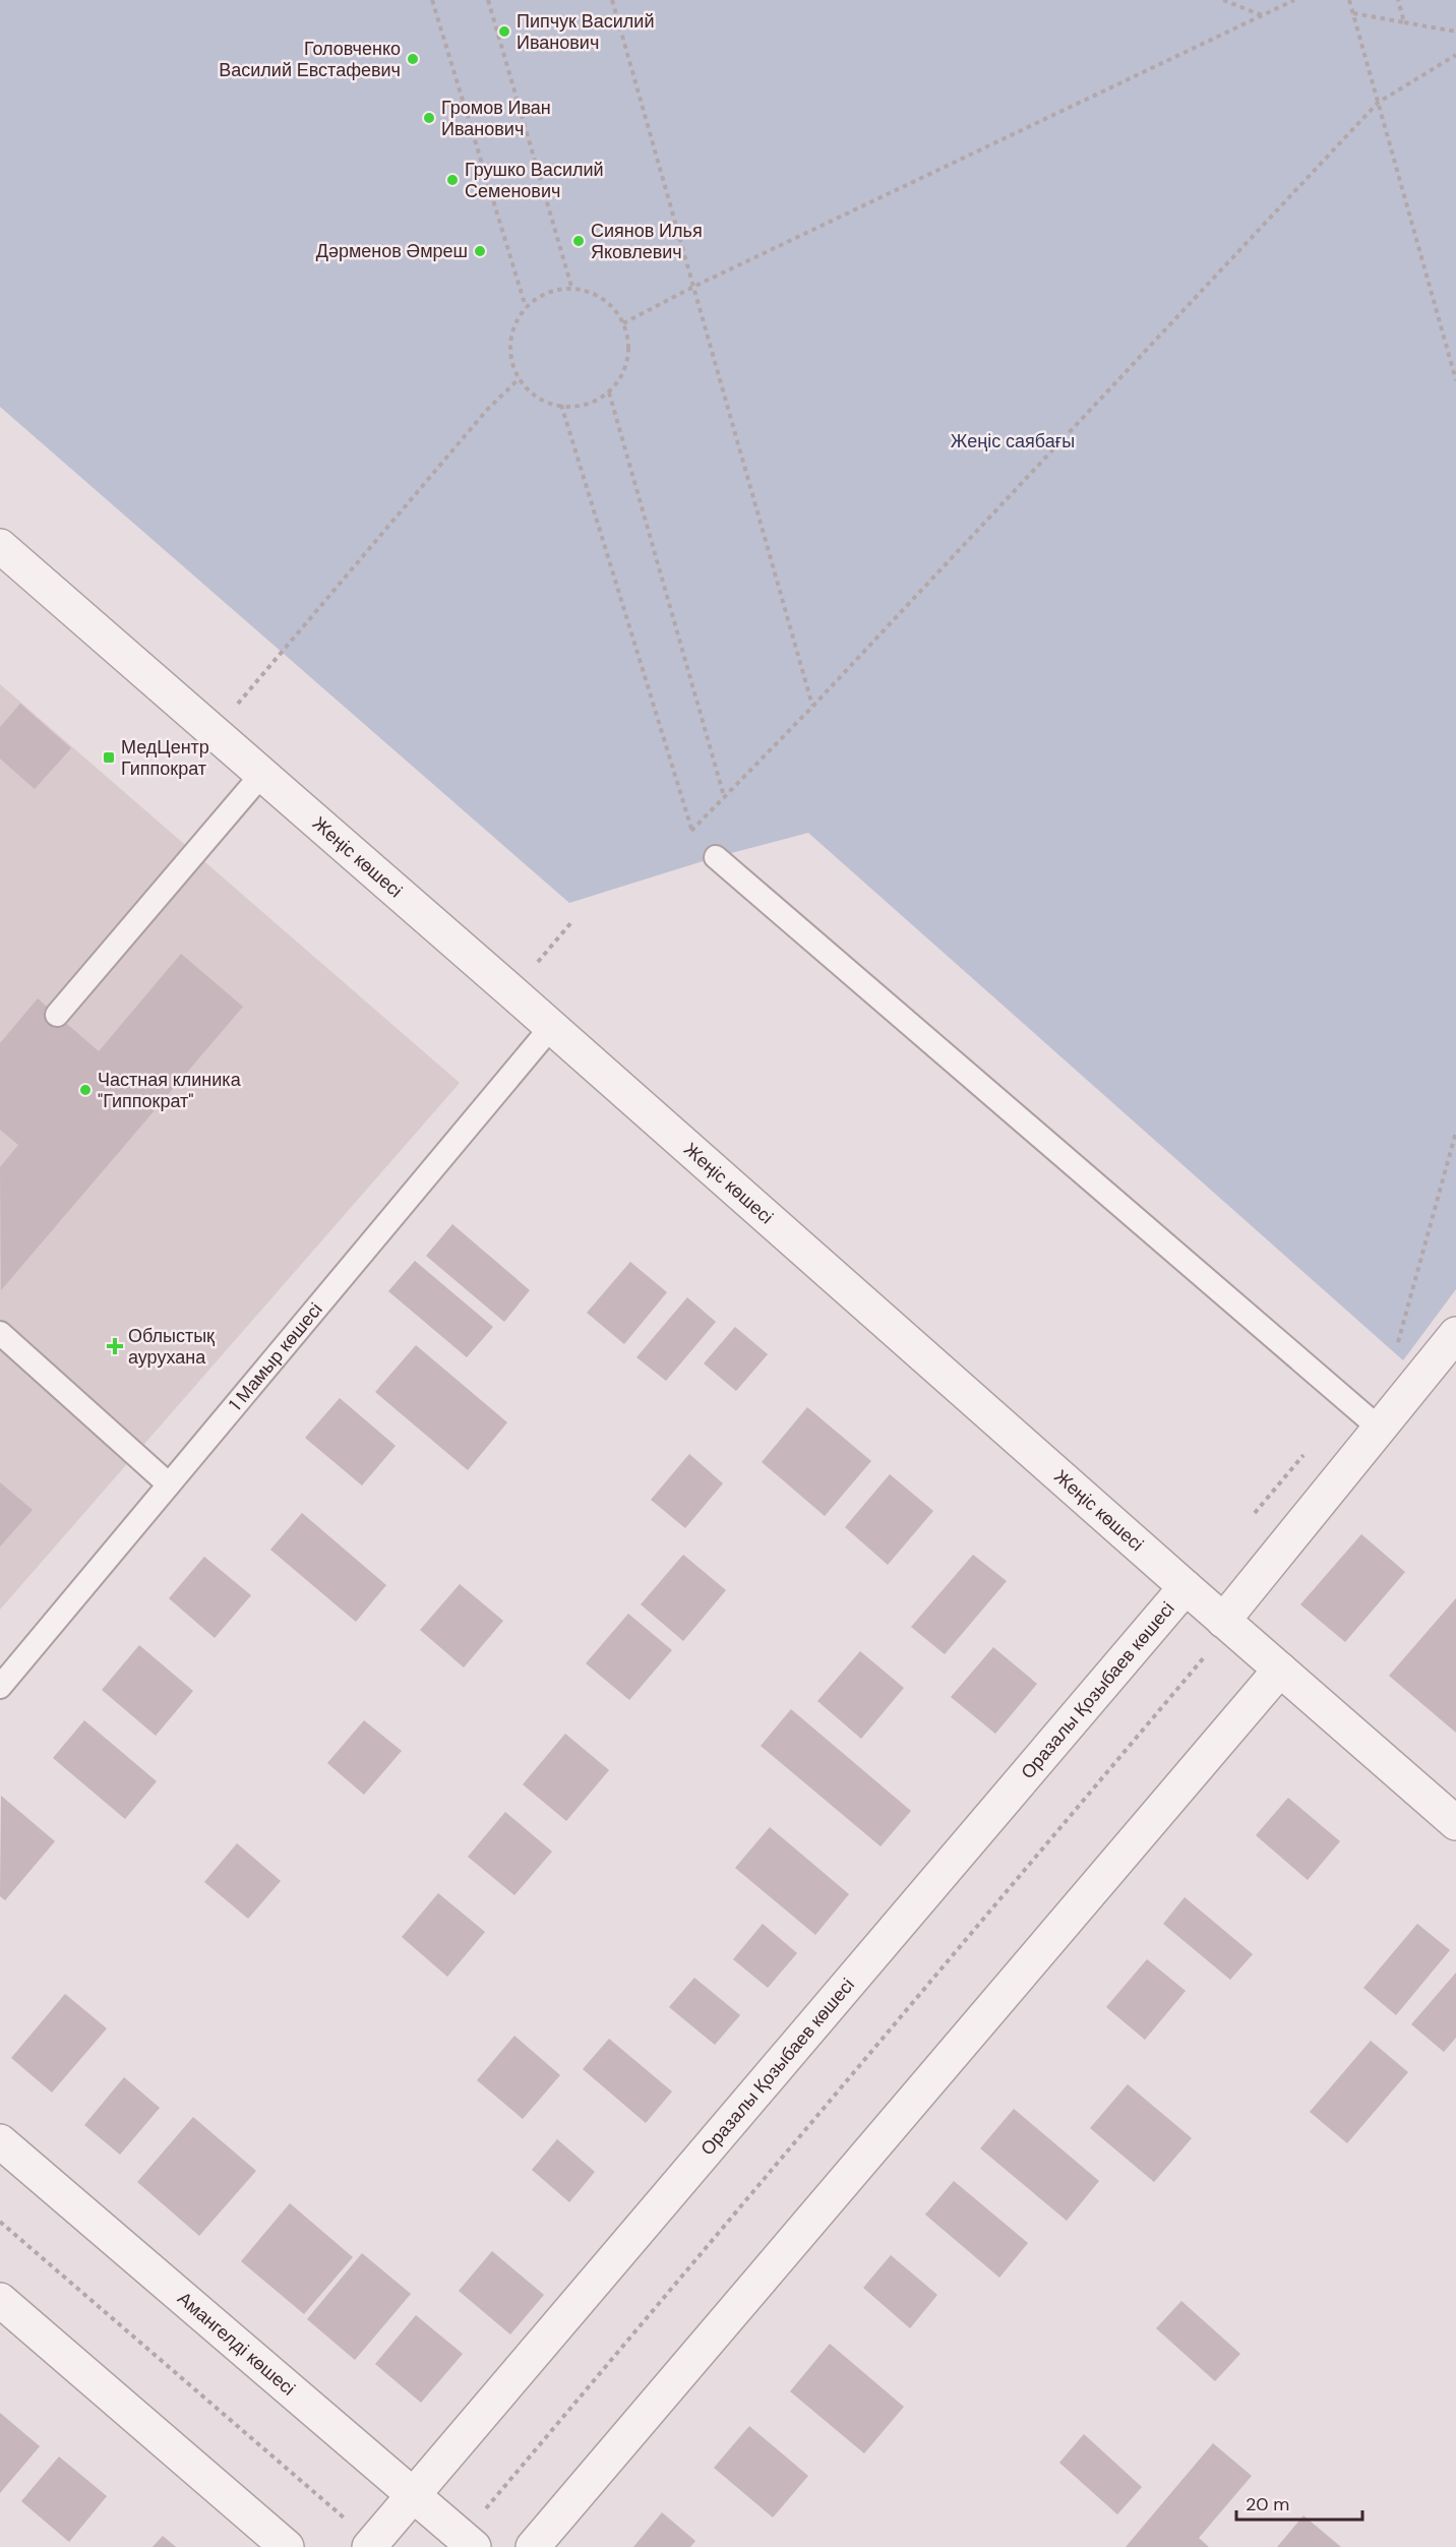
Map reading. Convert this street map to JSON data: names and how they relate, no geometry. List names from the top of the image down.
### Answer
{
  "streets": {
    "street": ["Жеңіс көшесі", "Оразалы Қозыбаев көшесі", "Амангелді көшесі"],
    "lane": ["1 Мамыр көшесі"]
  },
  "crossings": [
    ["Жеңіс көшесі", "1 Мамыр көшесі"],
    ["Жеңіс көшесі", "Оразалы Қозыбаев көшесі"],
    ["Оразалы Қозыбаев көшесі", "Амангелді көшесі"]
  ],
  "parks": ["Жеңіс саябағы"],
  "places": {
    "other": [
      "Пипчук Василий Иванович",
      "Головченко Василий Евстафевич",
      "Громов Иван Иванович",
      "Грушко Василий Семенович",
      "Сиянов Илья Яковлевич",
      "Дәрменов Әмреш",
      "Частная клиника \"Гиппократ\""
    ],
    "transit": ["МедЦентр Гиппократ"],
    "health": ["Облыстық аурухана"]
  },
  "scale_bar": "20 m"
}
